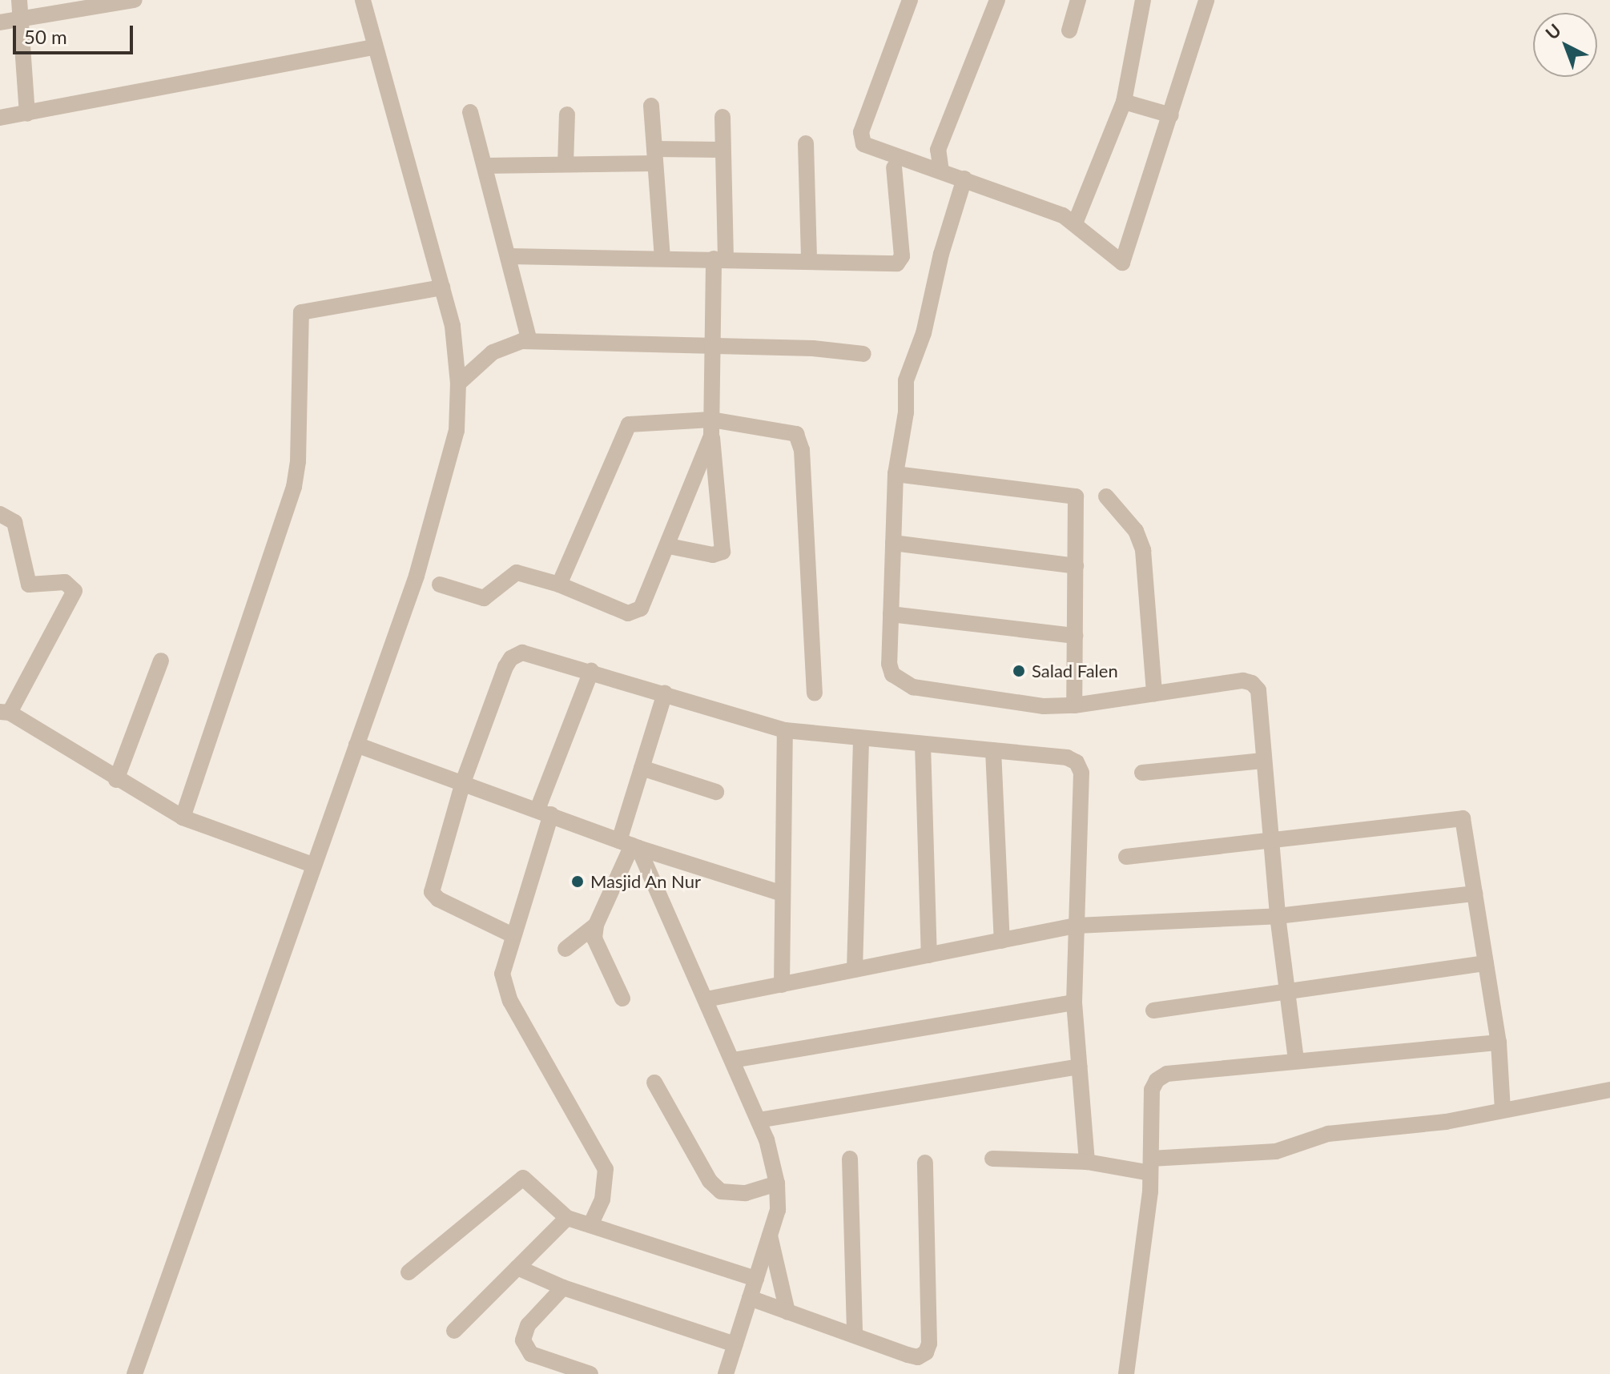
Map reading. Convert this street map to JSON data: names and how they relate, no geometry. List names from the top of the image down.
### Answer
{
  "places": ["Salad Falen", "Masjid An Nur"],
  "scale_bar": "50 m",
  "north": "top left"
}
